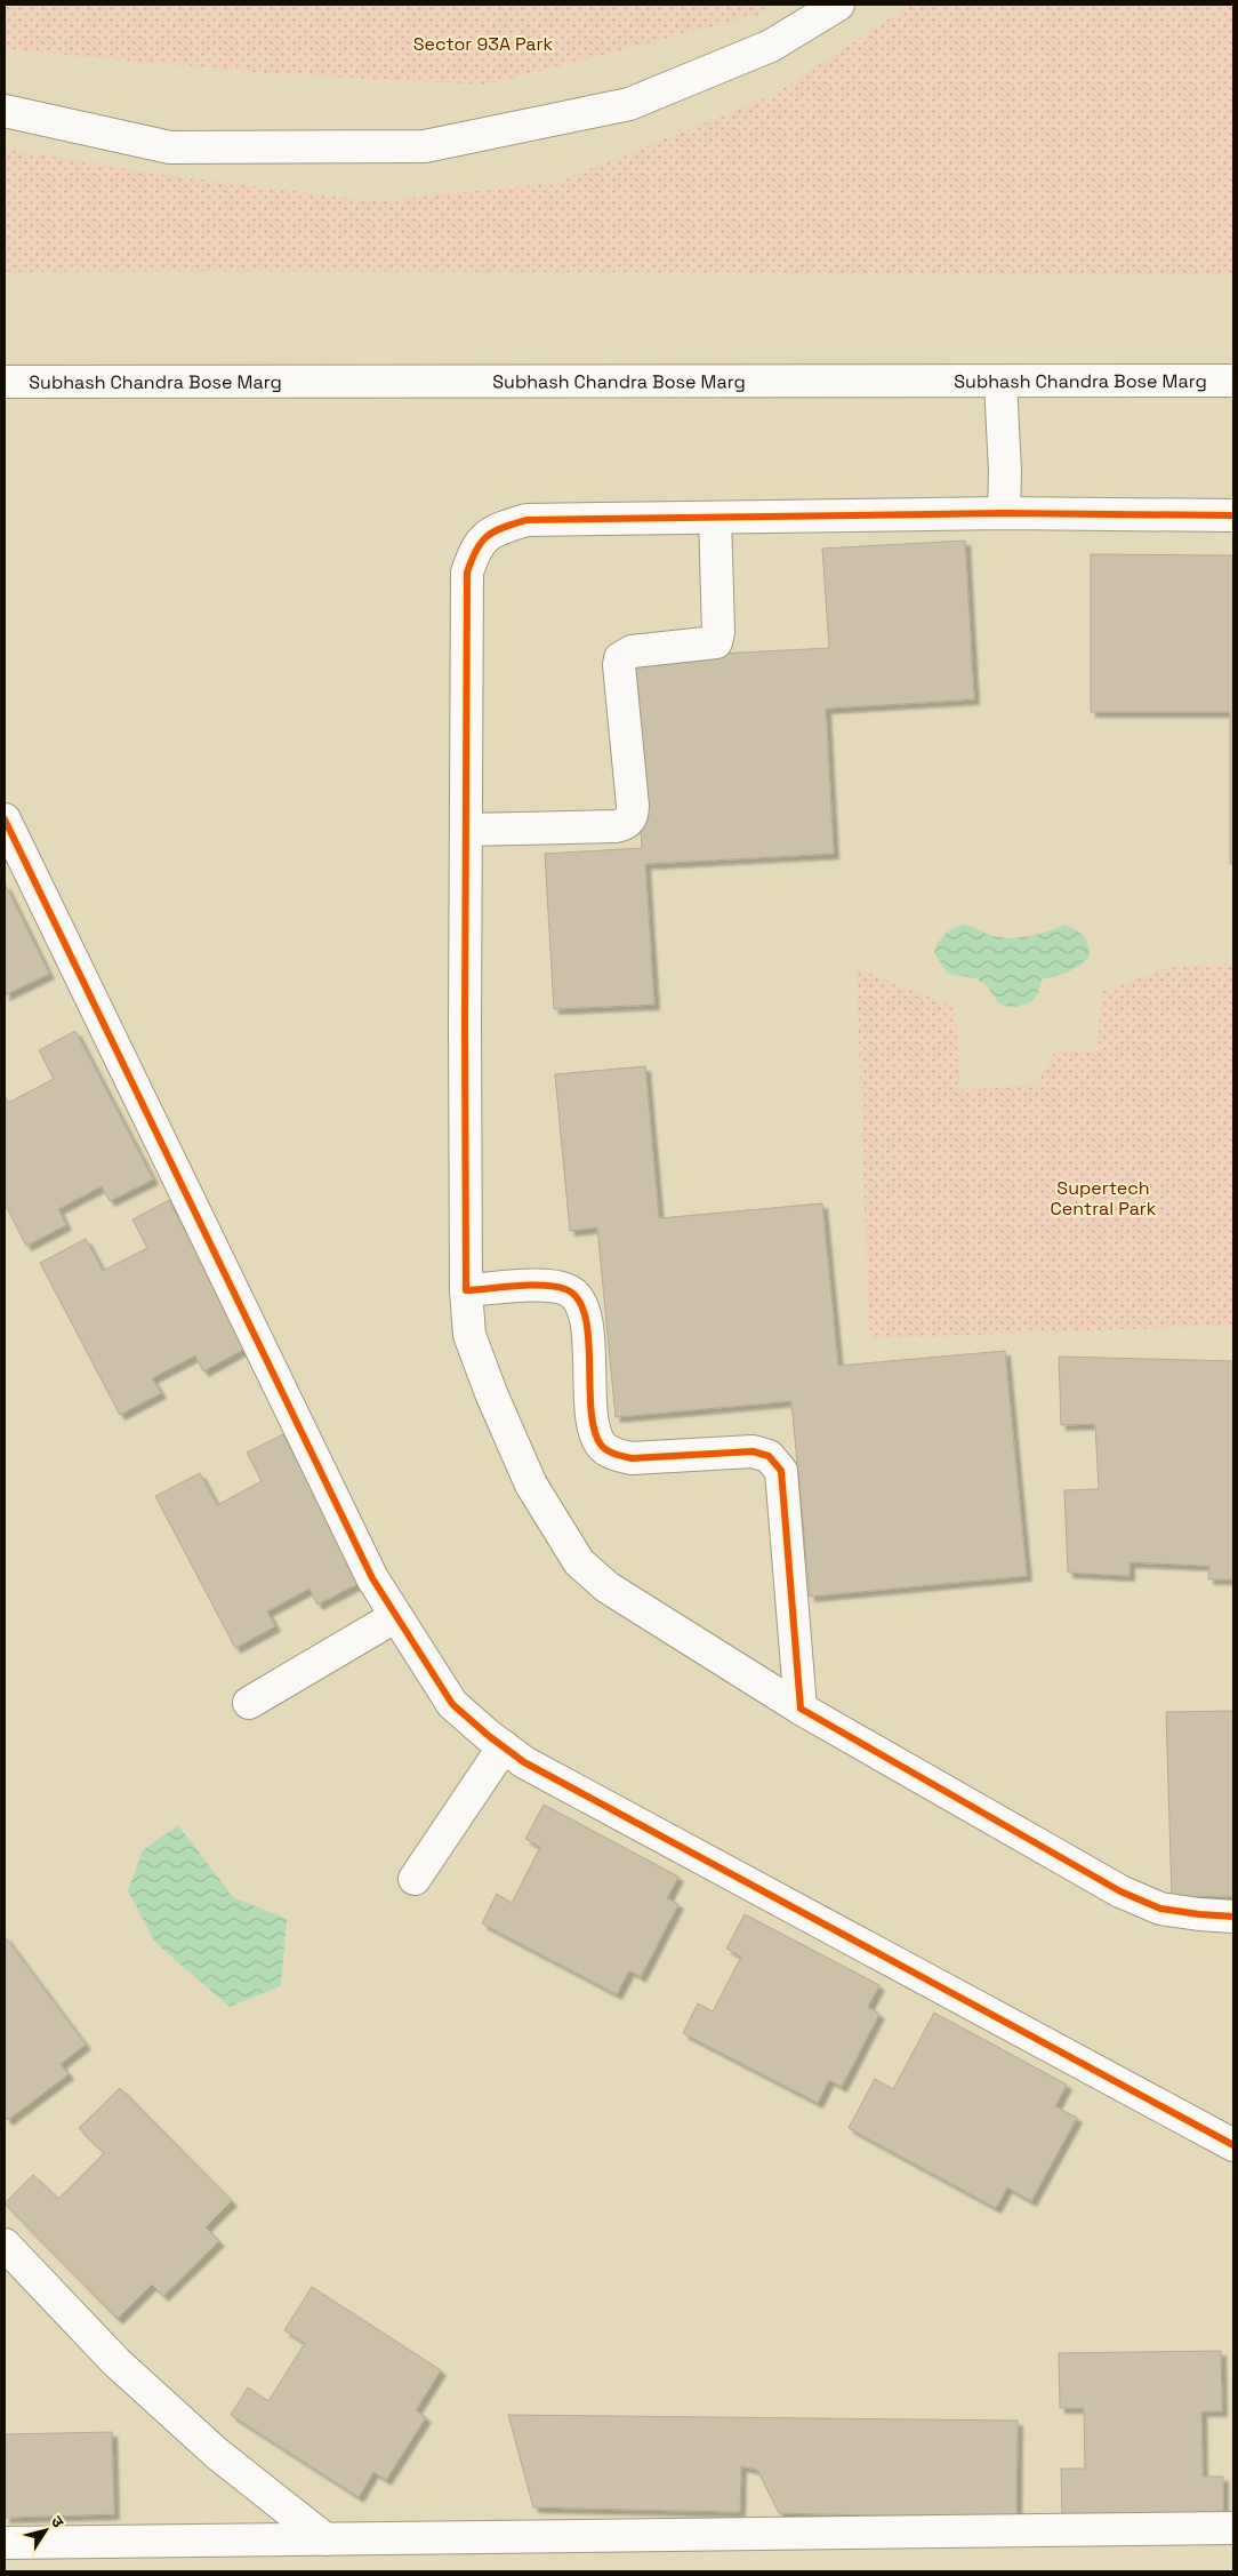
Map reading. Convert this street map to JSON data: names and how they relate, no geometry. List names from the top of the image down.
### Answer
{
  "streets": {
    "street": ["Subhash Chandra Bose Marg"]
  },
  "parks": ["Sector 93A Park", "Supertech Central Park"],
  "north": "top right"
}
